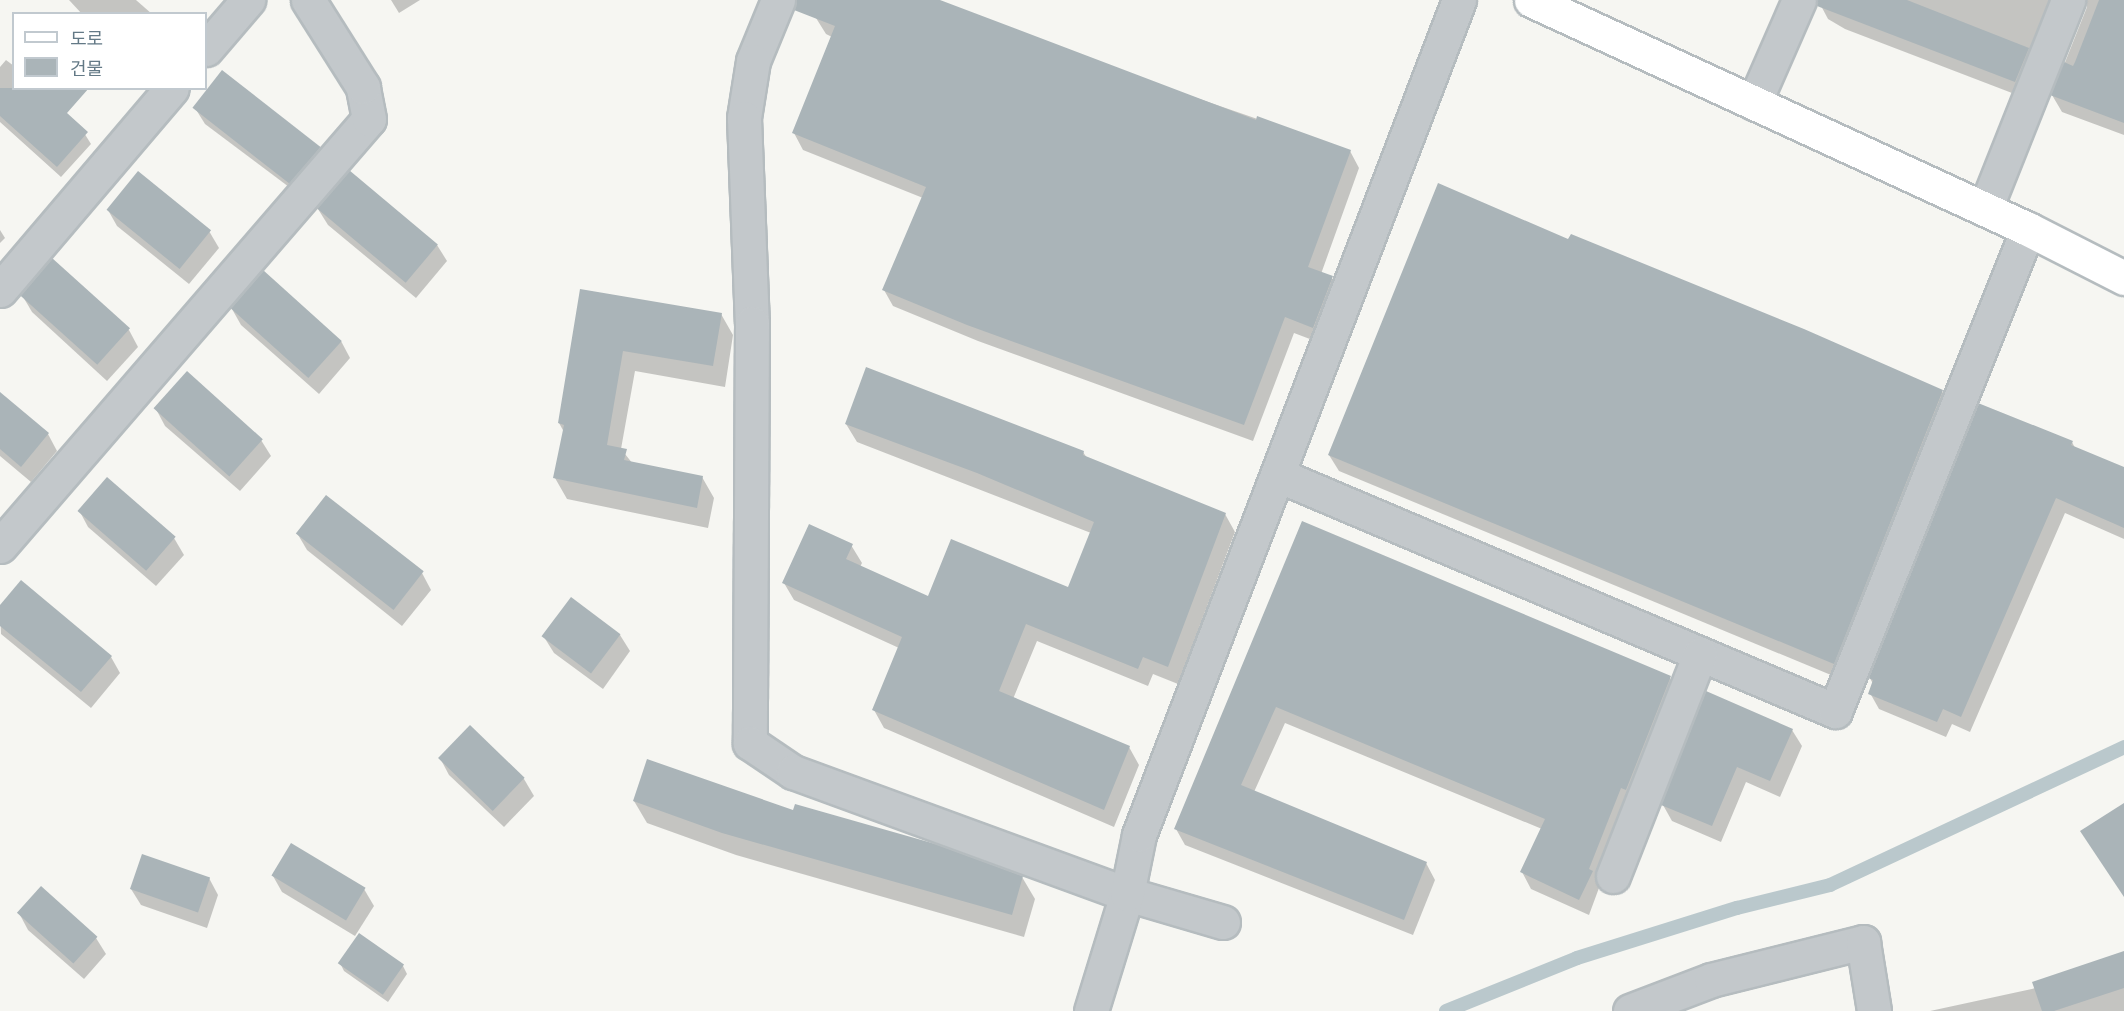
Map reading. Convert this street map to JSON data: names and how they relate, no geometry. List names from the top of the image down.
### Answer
{
  "legend": ["도로", "건물"]
}
